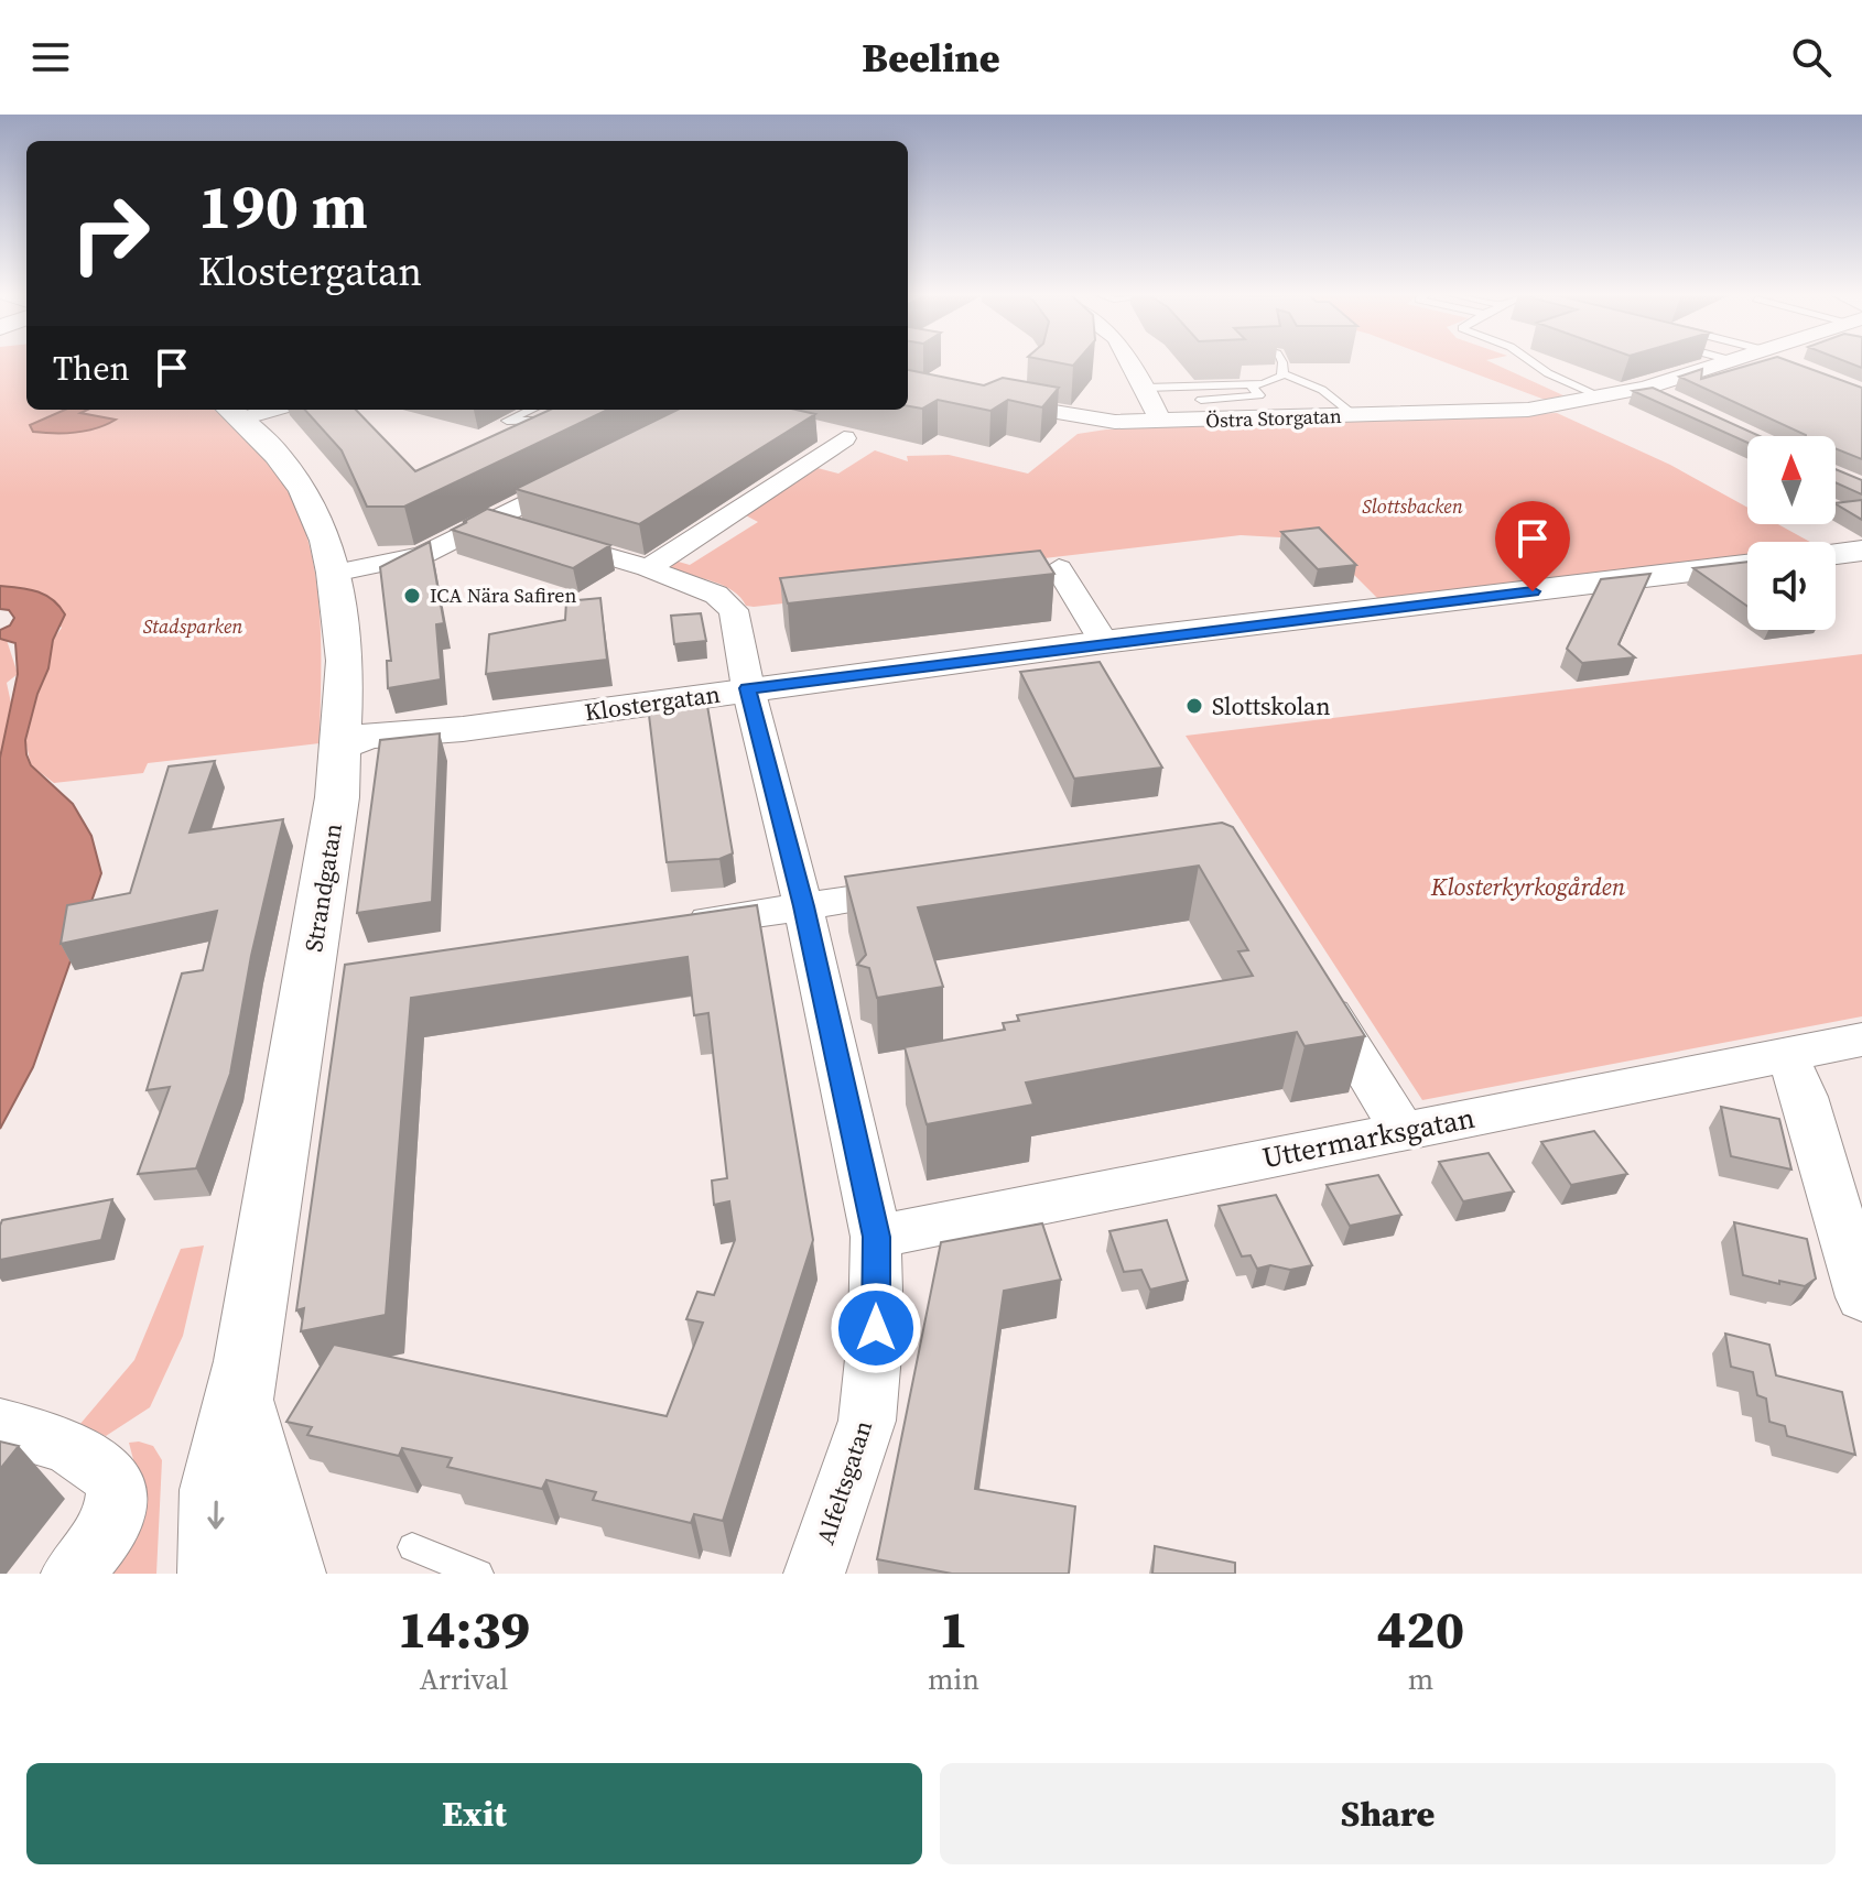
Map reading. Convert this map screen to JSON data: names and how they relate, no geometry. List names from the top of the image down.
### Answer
{
  "streets": {
    "street": [
      "Östra Storgatan",
      "Klostergatan",
      "Strandgatan",
      "Uttermarksgatan",
      "Alfeltsgatan"
    ]
  },
  "crossings": [
    ["Klostergatan", "Strandgatan"],
    ["Klostergatan", "Alfeltsgatan"],
    ["Uttermarksgatan", "Alfeltsgatan"]
  ],
  "parks": ["Slottsbacken", "Stadsparken", "Klosterkyrkogården"],
  "places": ["ICA Nära Safiren", "Slottskolan"],
  "north": "top",
  "page": {
    "header": "Beeline",
    "turn": ["190 m", "Klostergatan"],
    "then": "Then",
    "eta": [
      "14:39",
      "Arrival",
      "1",
      "min",
      "420",
      "m"
    ],
    "buttons": ["Exit", "Share"]
  }
}
